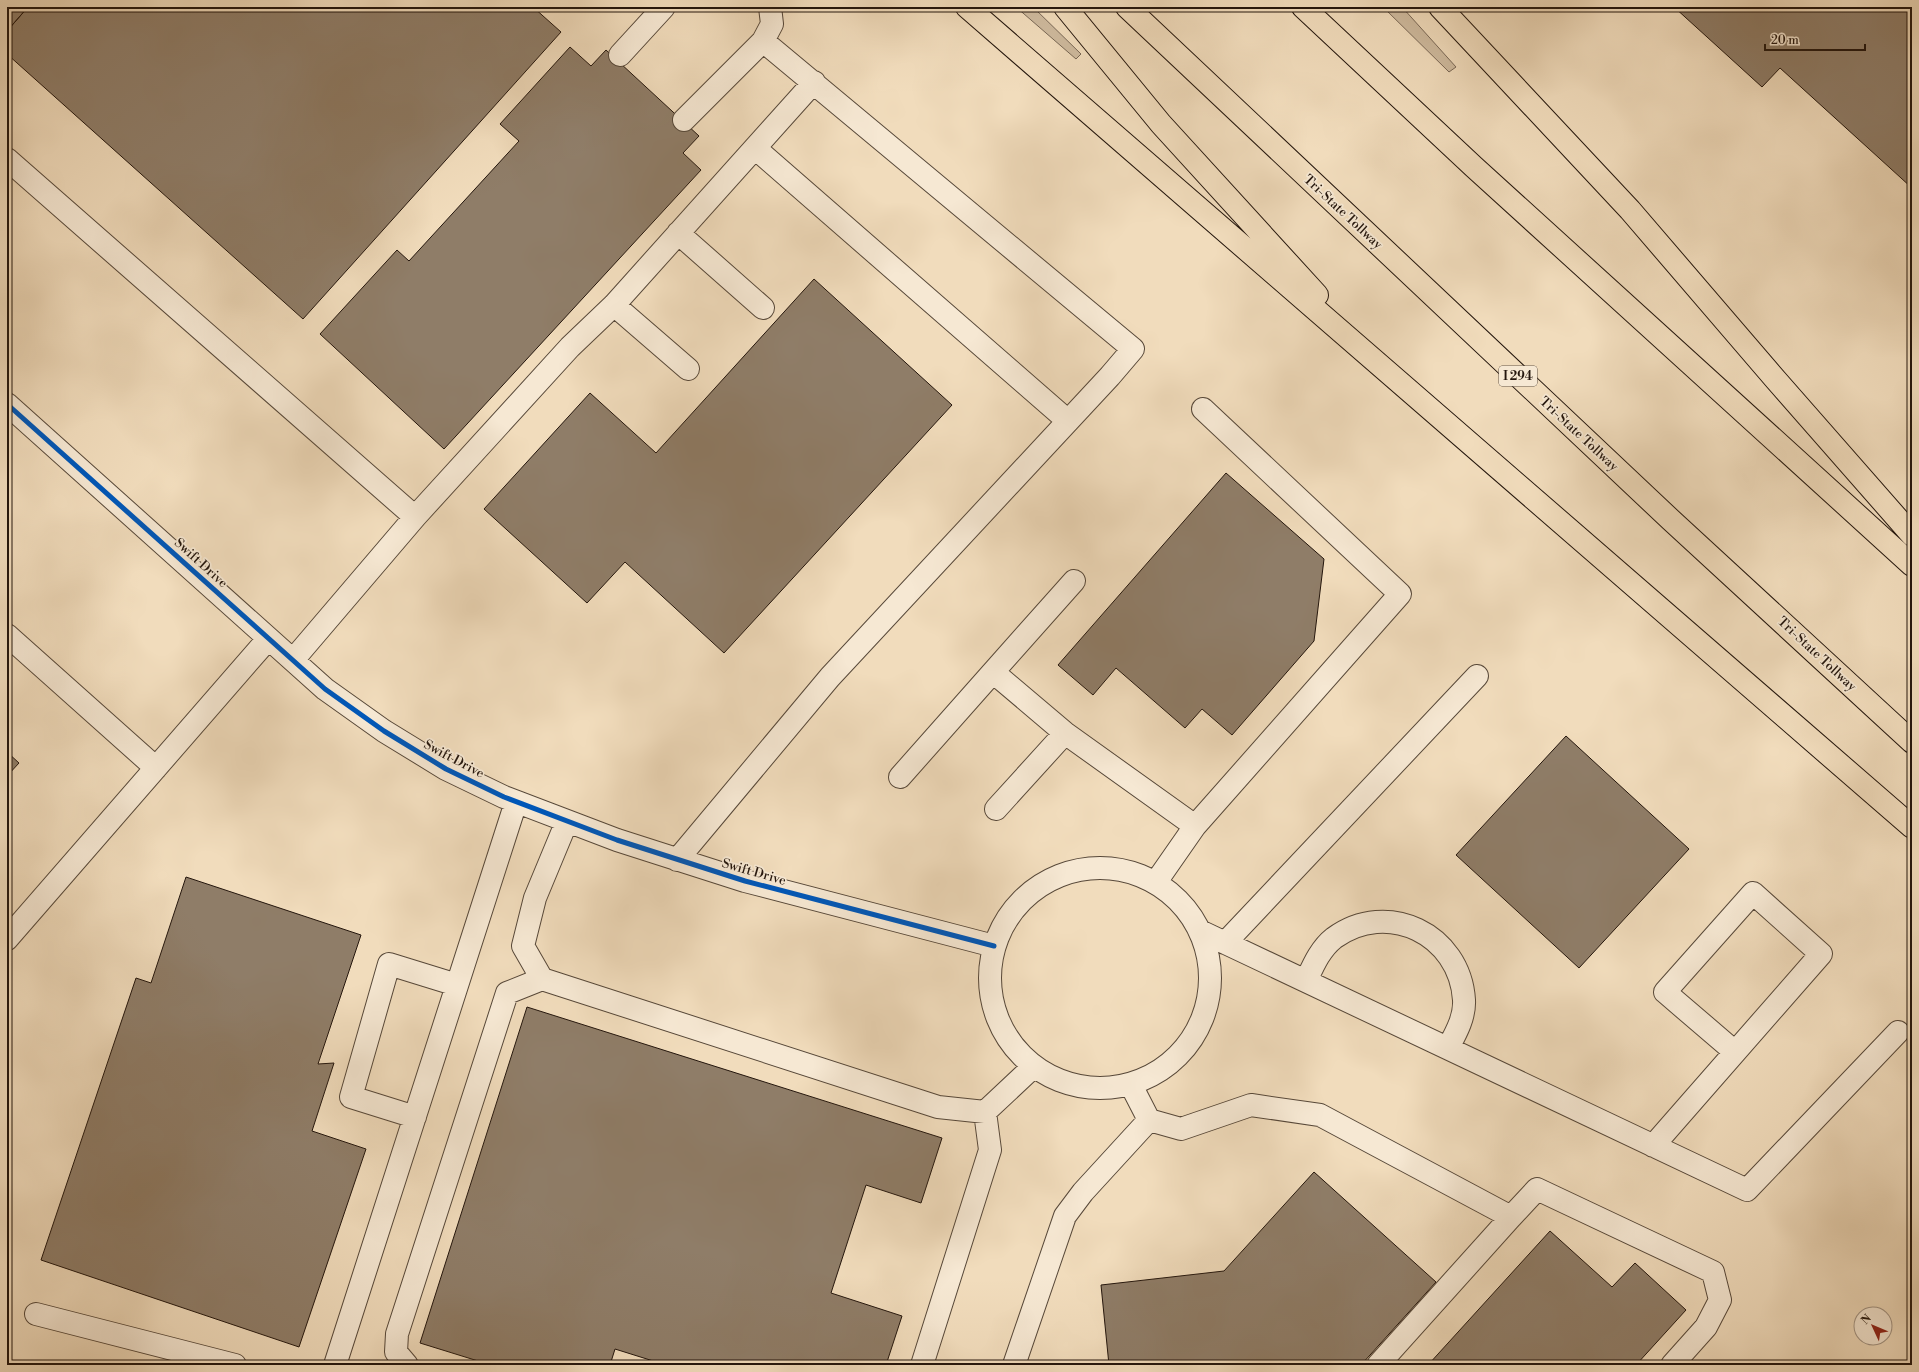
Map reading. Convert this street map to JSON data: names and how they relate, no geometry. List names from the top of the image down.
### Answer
{
  "streets": {
    "highway": ["Tri-State Tollway", "I 294"],
    "street": ["Swift Drive"]
  },
  "scale_bar": "20 m",
  "north": "top left"
}
